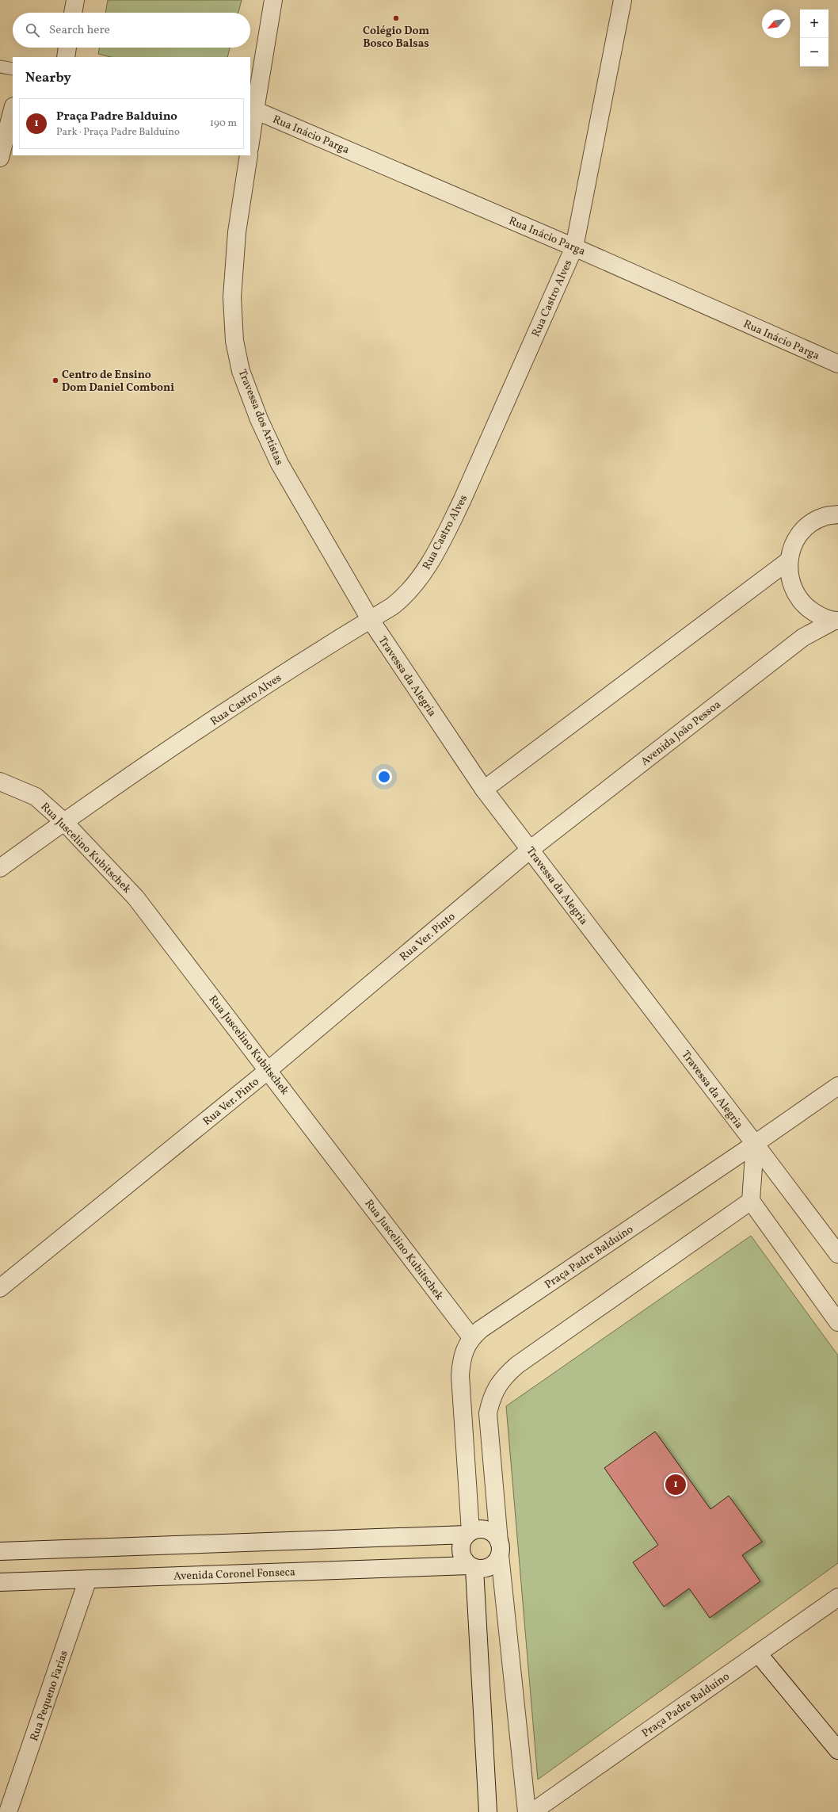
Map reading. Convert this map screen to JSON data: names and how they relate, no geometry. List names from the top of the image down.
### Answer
{
  "streets": {
    "street": [
      "Rua Inácio Parga",
      "Rua Castro Alves",
      "Travessa dos Artistas",
      "Travessa da Alegria",
      "Avenida João Pessoa",
      "Rua Juscelino Kubitschek",
      "Rua Ver. Pinto",
      "Praça Padre Balduíno",
      "Avenida Coronel Fonseca",
      "Rua Pequeno Farias"
    ]
  },
  "crossings": [
    ["Rua Inácio Parga", "Rua Castro Alves"],
    ["Rua Castro Alves", "Travessa dos Artistas"],
    ["Rua Castro Alves", "Travessa da Alegria"],
    ["Rua Castro Alves", "Rua Juscelino Kubitschek"],
    ["Travessa dos Artistas", "Travessa da Alegria"],
    ["Travessa da Alegria", "Avenida João Pessoa"],
    ["Travessa da Alegria", "Rua Ver. Pinto"],
    ["Travessa da Alegria", "Praça Padre Balduíno"],
    ["Avenida João Pessoa", "Rua Ver. Pinto"],
    ["Rua Juscelino Kubitschek", "Rua Ver. Pinto"],
    ["Rua Juscelino Kubitschek", "Praça Padre Balduíno"],
    ["Praça Padre Balduíno", "Avenida Coronel Fonseca"],
    ["Avenida Coronel Fonseca", "Rua Pequeno Farias"]
  ],
  "places": ["Colégio Dom Bosco Balsas", "Centro de Ensino Dom Daniel Comboni"],
  "north": "bottom left",
  "page": {
    "map_buttons": ["+", "−"],
    "search": "Search here",
    "heading": "Nearby",
    "list": [
      {
        "mark": "1",
        "name": "Praça Padre Balduino",
        "note": "Park · Praça Padre Balduíno",
        "value": "190 m"
      }
    ],
    "pins": "1"
  }
}
